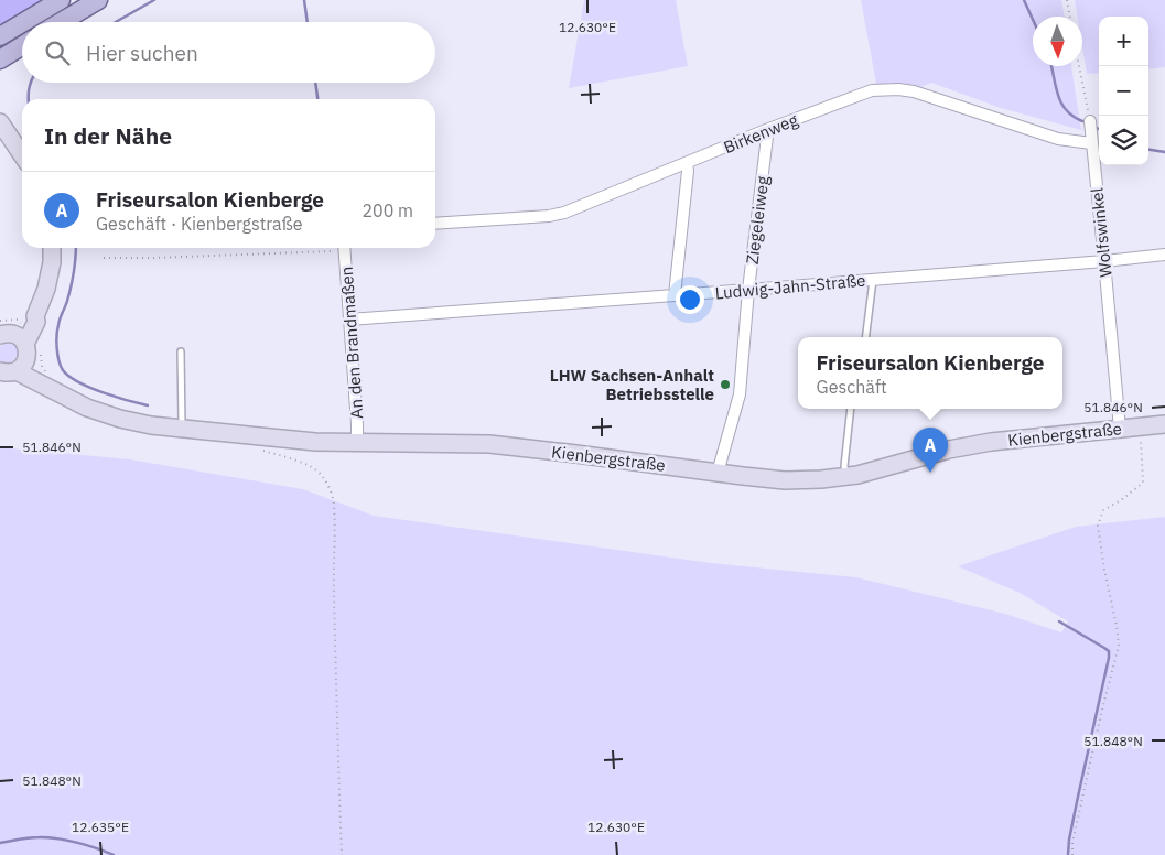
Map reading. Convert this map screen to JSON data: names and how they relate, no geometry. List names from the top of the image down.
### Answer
{
  "streets": {
    "main road": ["Kienbergstraße"],
    "street": [
      "Birkenweg",
      "Ziegeleiweg",
      "Wolfswinkel",
      "Ludwig-Jahn-Straße",
      "An den Brandmaßen"
    ]
  },
  "crossings": [
    ["Birkenweg", "Ziegeleiweg"],
    ["Birkenweg", "Wolfswinkel"],
    ["Ziegeleiweg", "Ludwig-Jahn-Straße"],
    ["Ziegeleiweg", "Kienbergstraße"],
    ["Wolfswinkel", "Ludwig-Jahn-Straße"],
    ["Wolfswinkel", "Kienbergstraße"],
    ["Ludwig-Jahn-Straße", "An den Brandmaßen"],
    ["An den Brandmaßen", "Kienbergstraße"]
  ],
  "places": ["LHW Sachsen-Anhalt Betriebsstelle"],
  "north": "bottom",
  "page": {
    "map_buttons": ["+", "−"],
    "search": "Hier suchen",
    "heading": "In der Nähe",
    "list": [
      {
        "mark": "A",
        "name": "Friseursalon Kienberge",
        "note": "Geschäft · Kienbergstraße",
        "value": "200 m"
      }
    ],
    "popup": ["Friseursalon Kienberge", "Geschäft"],
    "pins": "A"
  },
  "coordinates": [
    "12.630°E",
    "51.846°N",
    "51.848°N",
    "12.635°E"
  ]
}
